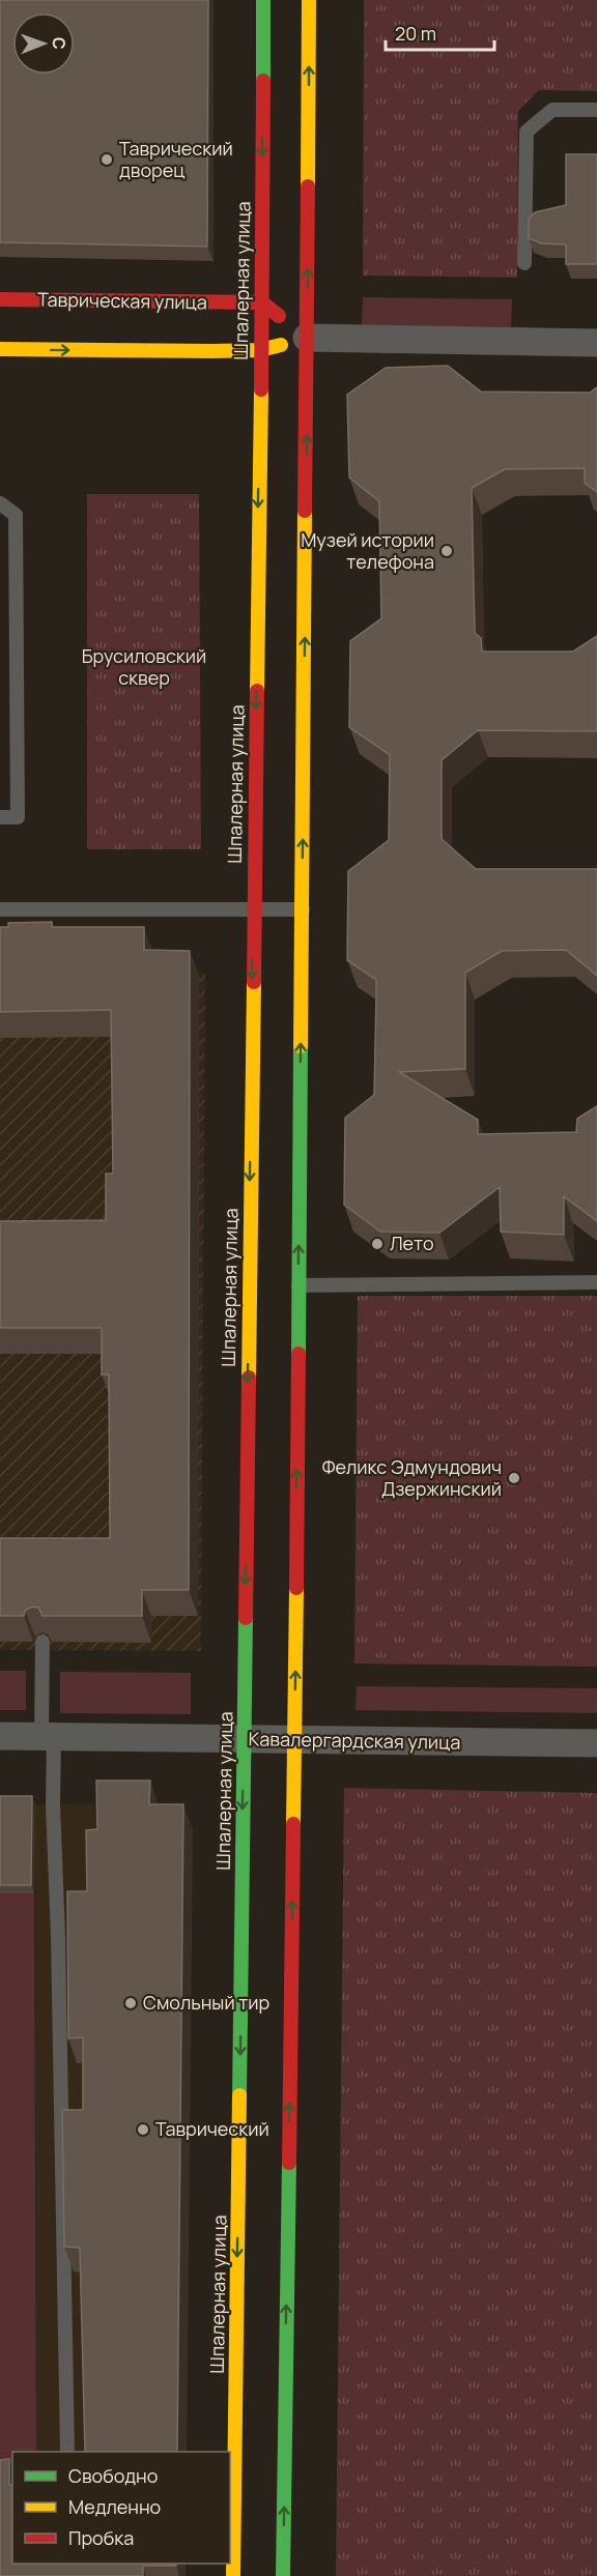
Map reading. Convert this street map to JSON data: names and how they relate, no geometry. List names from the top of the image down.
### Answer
{
  "streets": {
    "street": ["Шпалерная улица", "Таврическая улица", "Кавалергардская улица"]
  },
  "crossings": [
    ["Шпалерная улица", "Таврическая улица"],
    ["Шпалерная улица", "Кавалергардская улица"]
  ],
  "parks": ["Брусиловский сквер"],
  "places": [
    "Таврический дворец",
    "Музей истории телефона",
    "Лето",
    "Феликс Эдмундович Дзержинский",
    "Смольный тир",
    "Таврический"
  ],
  "legend": ["Свободно", "Медленно", "Пробка"],
  "scale_bar": "20 m",
  "north": "right"
}
